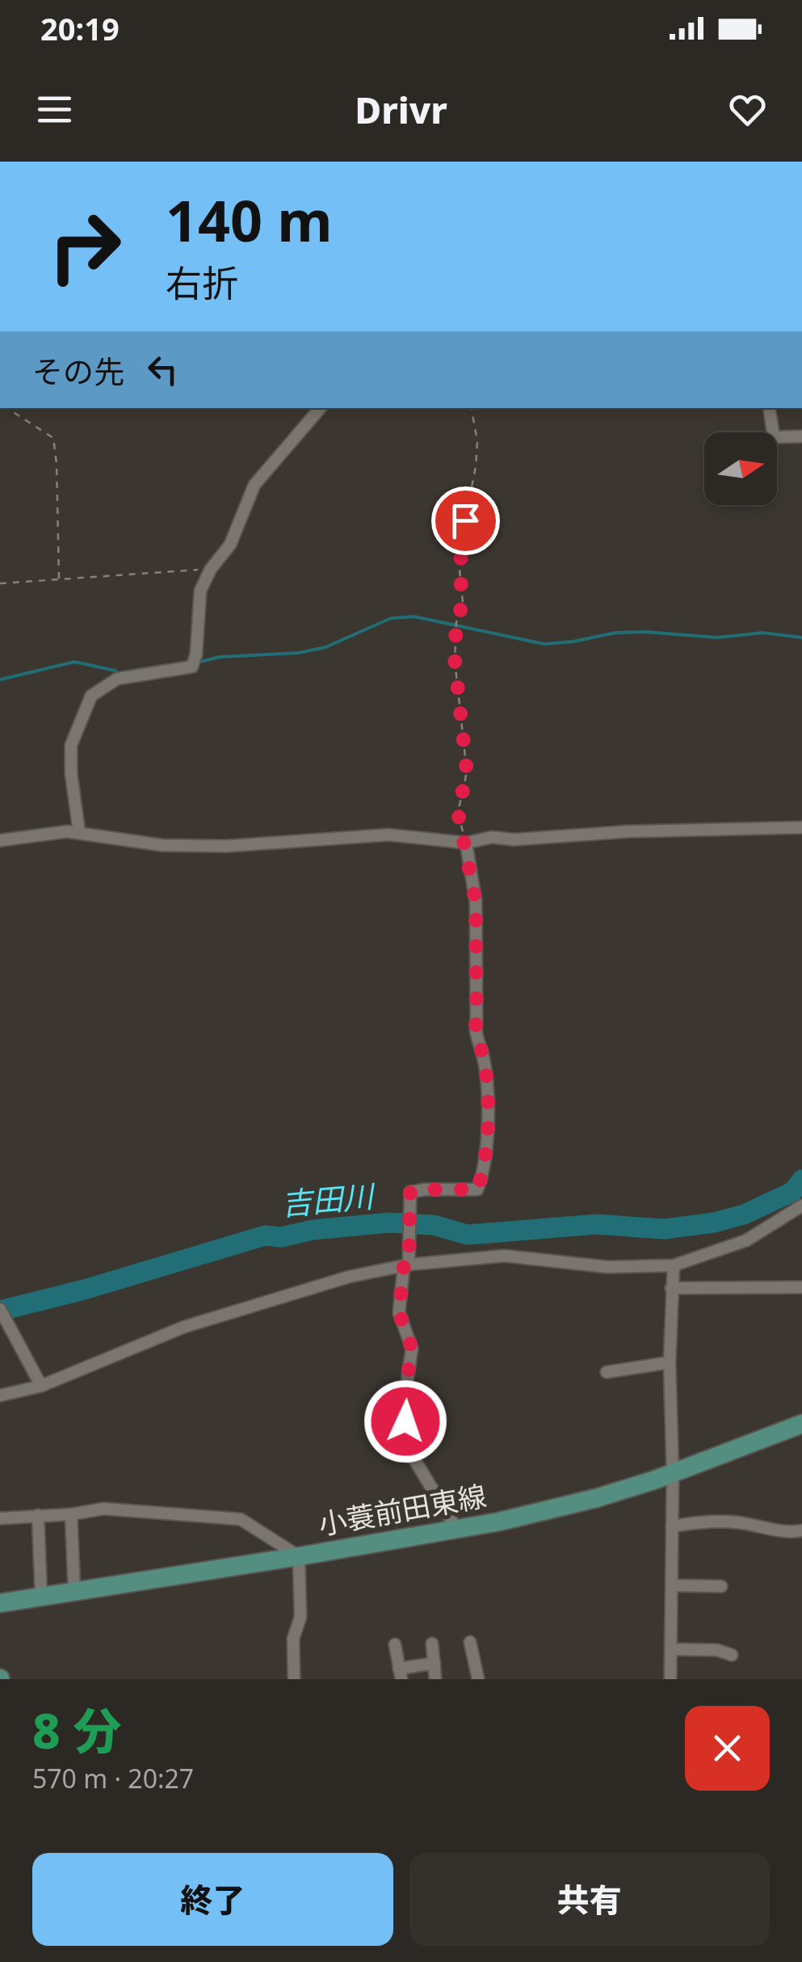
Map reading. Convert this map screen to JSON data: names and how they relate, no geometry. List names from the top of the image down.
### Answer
{
  "streets": {
    "main road": ["小蓑前田東線"]
  },
  "water": ["吉田川"],
  "north": "right",
  "page": {
    "status": "20:19",
    "header": "Drivr",
    "turn": ["140 m", "右折"],
    "then": "その先",
    "heading": ["8 分", "570 m · 20:27"],
    "buttons": ["終了", "共有"]
  }
}
